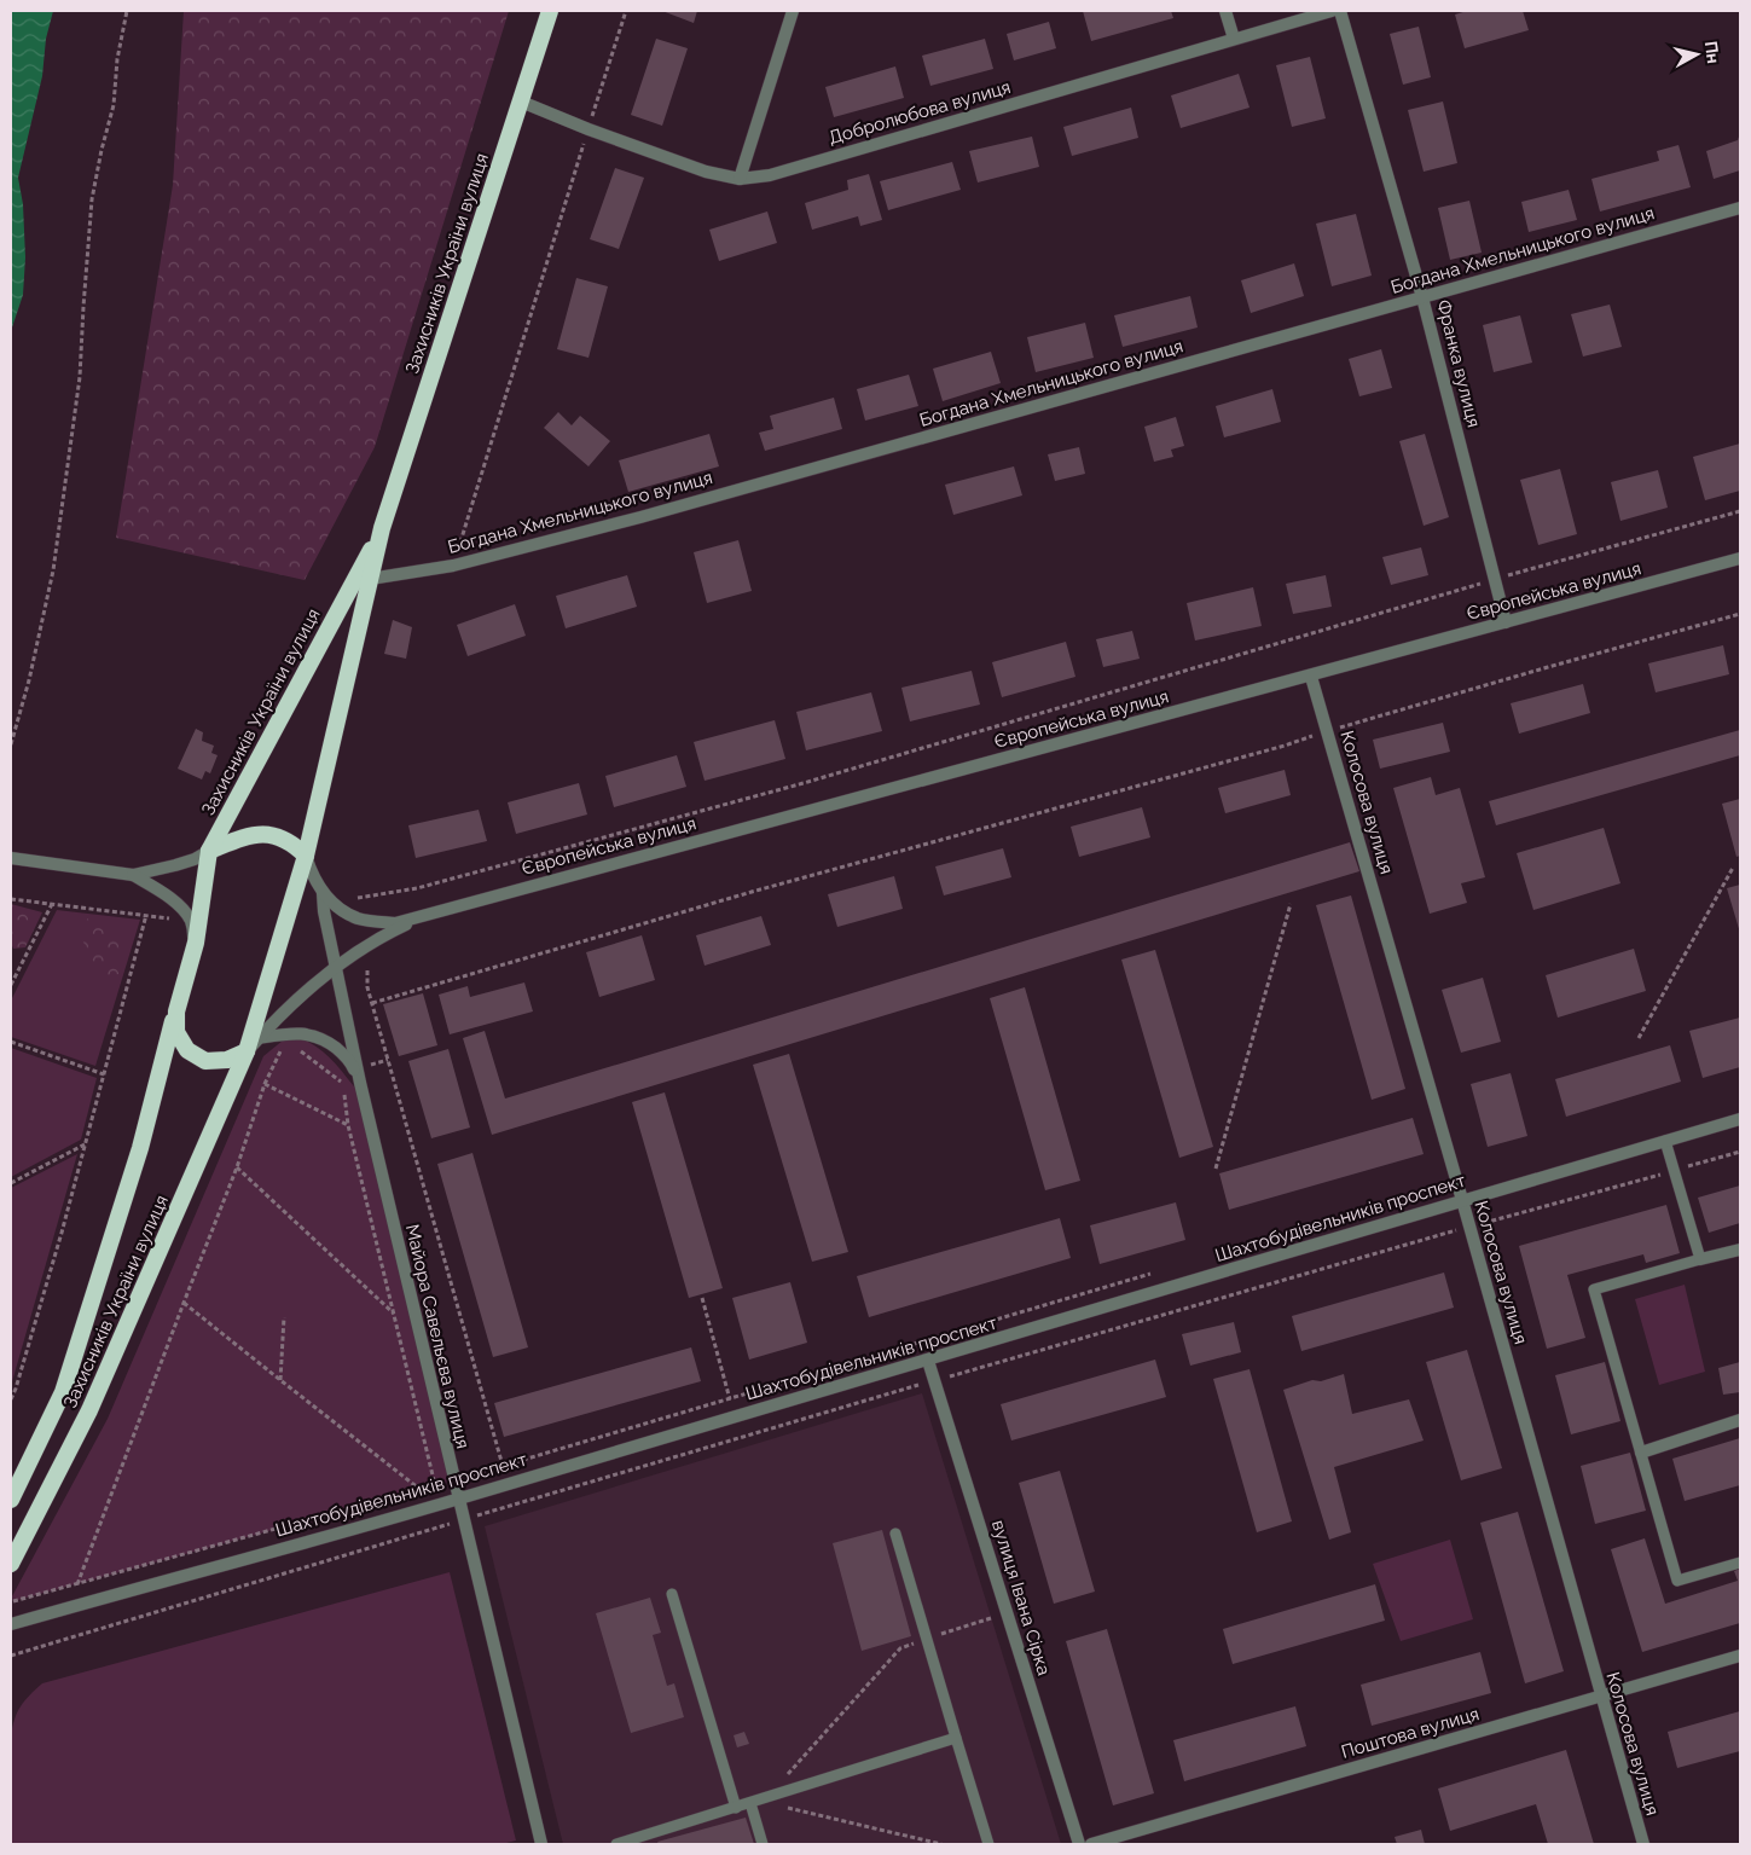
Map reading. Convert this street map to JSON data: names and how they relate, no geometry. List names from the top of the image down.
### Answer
{
  "streets": {
    "highway": ["Захисників України вулиця"],
    "street": [
      "Добролюбова вулиця",
      "Богдана Хмельницького вулиця",
      "Франка вулиця",
      "Європейська вулиця",
      "Колосова вулиця",
      "Шахтобудівельників проспект",
      "Майора Савельєва вулиця",
      "вулиця Івана Сірка",
      "Поштова вулиця"
    ]
  },
  "crossings": [
    ["Добролюбова вулиця", "Захисників України вулиця"],
    ["Богдана Хмельницького вулиця", "Захисників України вулиця"],
    ["Богдана Хмельницького вулиця", "Франка вулиця"],
    ["Захисників України вулиця", "Європейська вулиця"],
    ["Франка вулиця", "Європейська вулиця"],
    ["Європейська вулиця", "Колосова вулиця"],
    ["Європейська вулиця", "Майора Савельєва вулиця"],
    ["Колосова вулиця", "Шахтобудівельників проспект"],
    ["Колосова вулиця", "Поштова вулиця"],
    ["Шахтобудівельників проспект", "Майора Савельєва вулиця"],
    ["Шахтобудівельників проспект", "вулиця Івана Сірка"]
  ],
  "north": "right"
}
